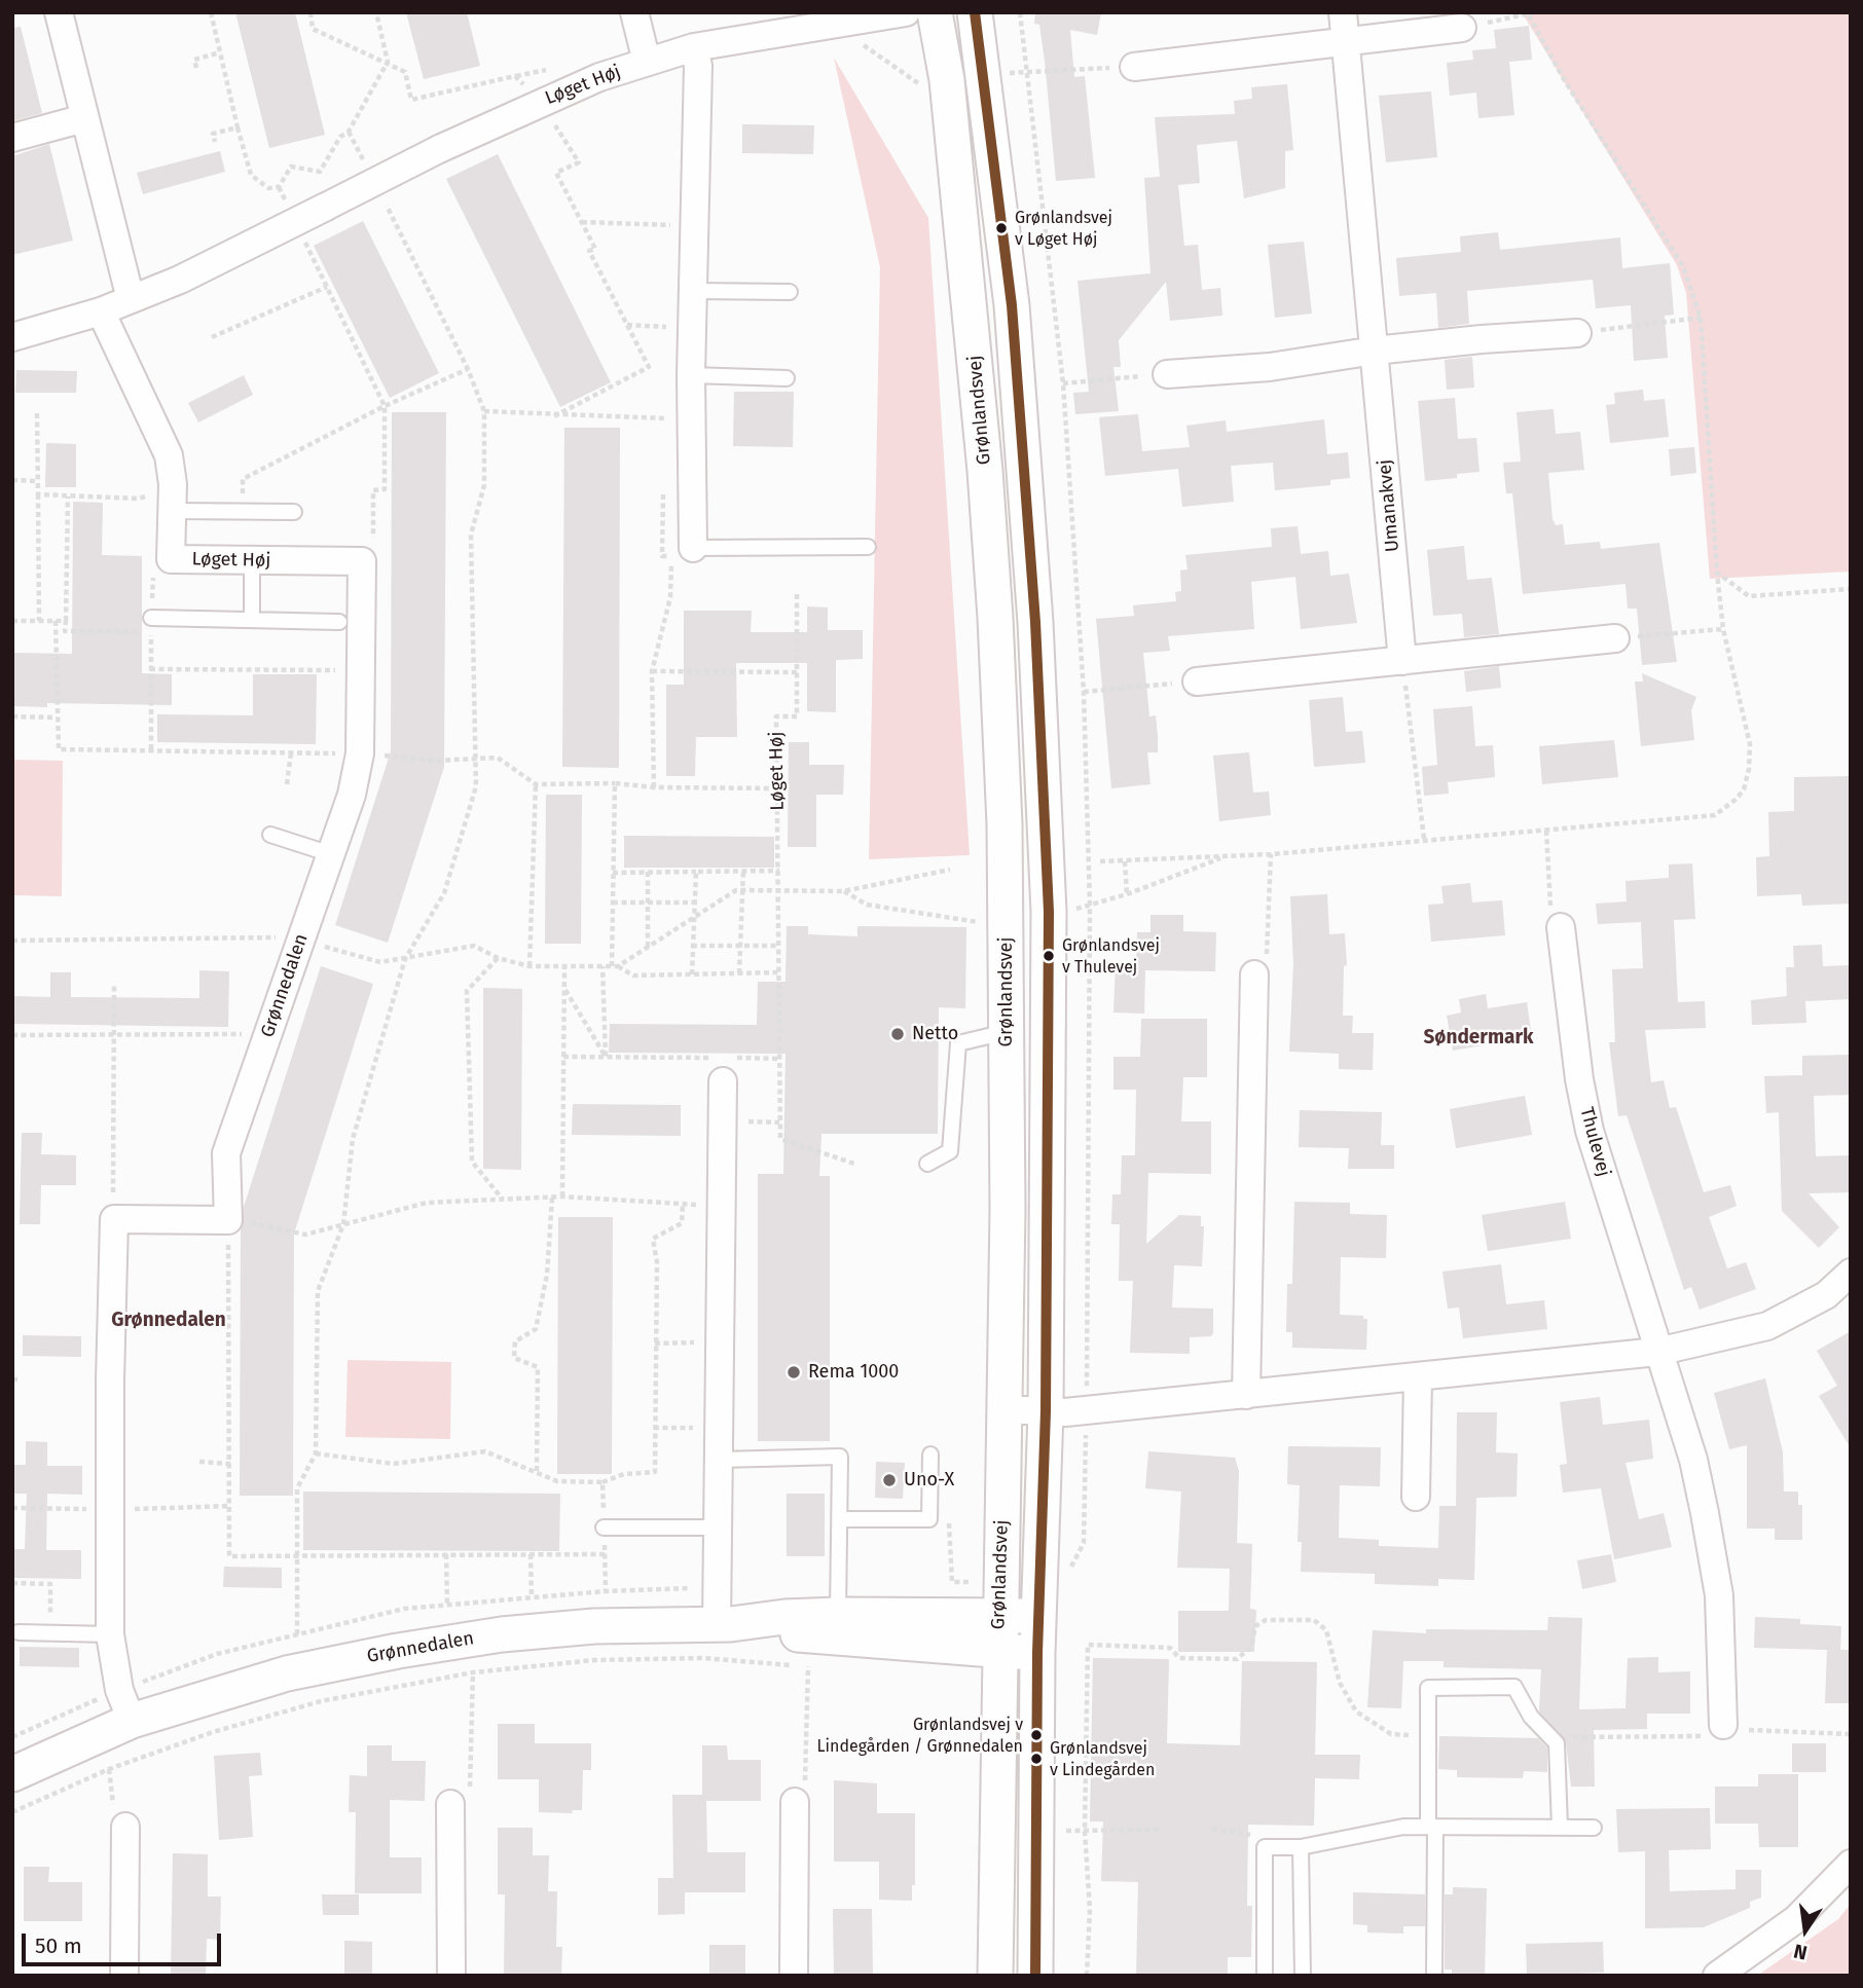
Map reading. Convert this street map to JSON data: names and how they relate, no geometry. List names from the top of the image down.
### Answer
{
  "streets": {
    "street": [
      "Løget Høj",
      "Grønlandsvej",
      "Umanakvej",
      "Grønnedalen",
      "Thulevej"
    ]
  },
  "crossings": [
    ["Løget Høj", "Grønnedalen"],
    ["Grønlandsvej", "Grønnedalen"]
  ],
  "districts": ["Søndermark", "Grønnedalen"],
  "places": [
    "Grønlandsvej v Løget Høj",
    "Grønlandsvej v Thulevej",
    "Netto",
    "Rema 1000",
    "Uno-X",
    "Grønlandsvej v Lindegården / Grønnedalen",
    "Grønlandsvej v Lindegården"
  ],
  "scale_bar": "50 m",
  "north": "bottom"
}
